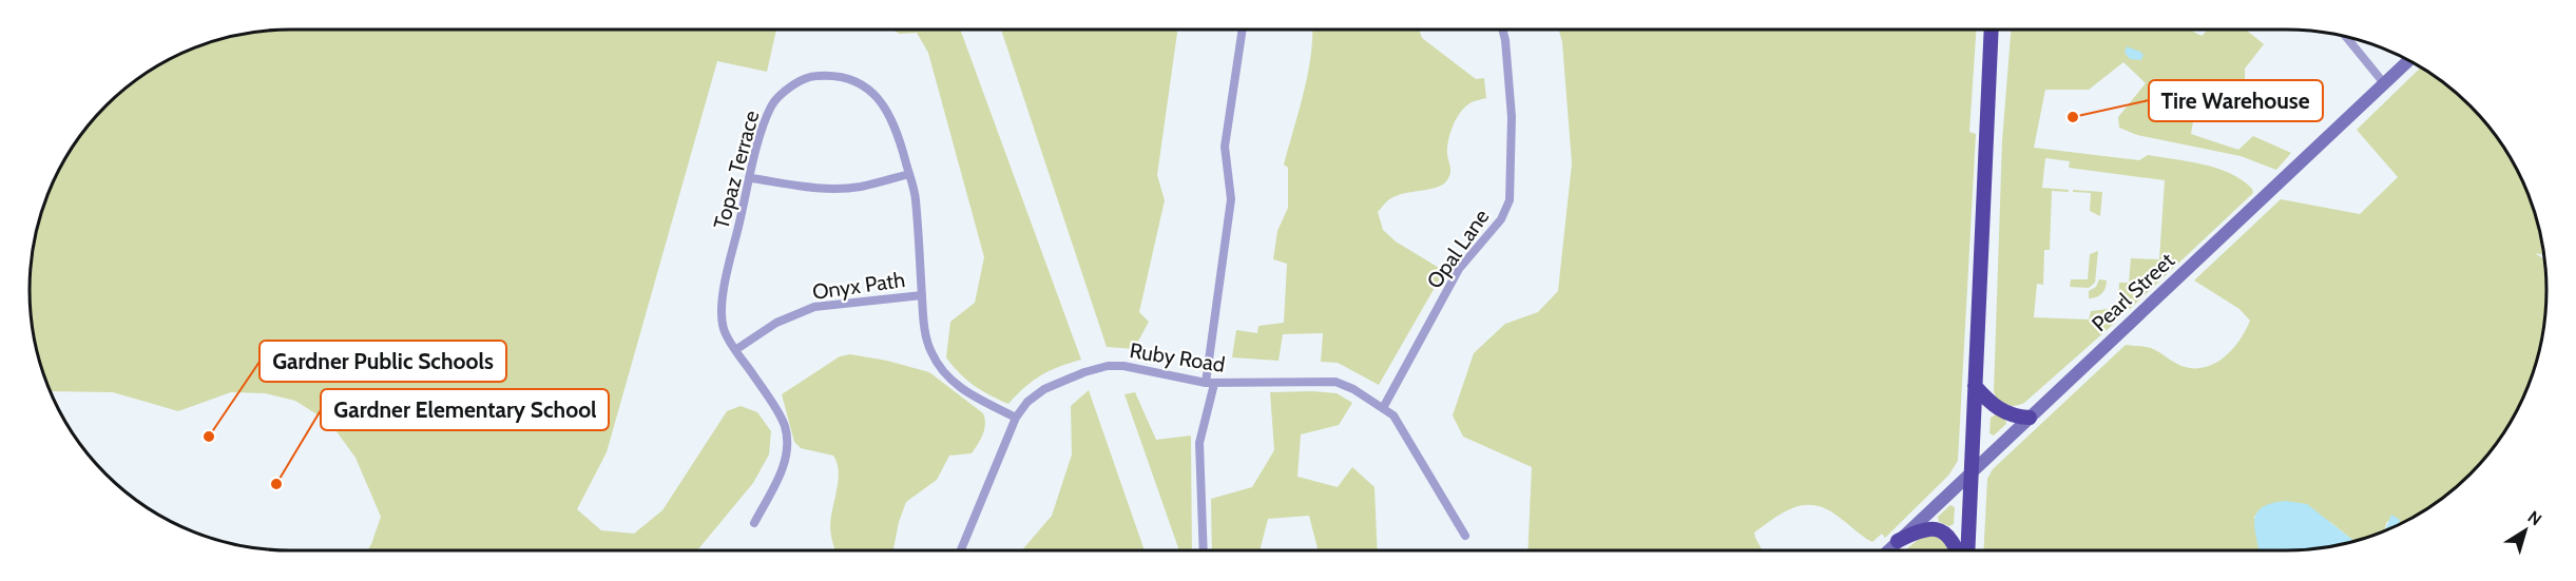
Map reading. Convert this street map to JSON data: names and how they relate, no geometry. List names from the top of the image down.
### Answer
{
  "streets": {
    "main road": ["Pearl Street"],
    "street": [
      "Topaz Terrace",
      "Opal Lane",
      "Onyx Path",
      "Ruby Road"
    ]
  },
  "crossings": [
    ["Topaz Terrace", "Onyx Path"],
    ["Topaz Terrace", "Ruby Road"],
    ["Opal Lane", "Ruby Road"]
  ],
  "places": ["Tire Warehouse", "Gardner Public Schools", "Gardner Elementary School"],
  "north": "top right"
}
